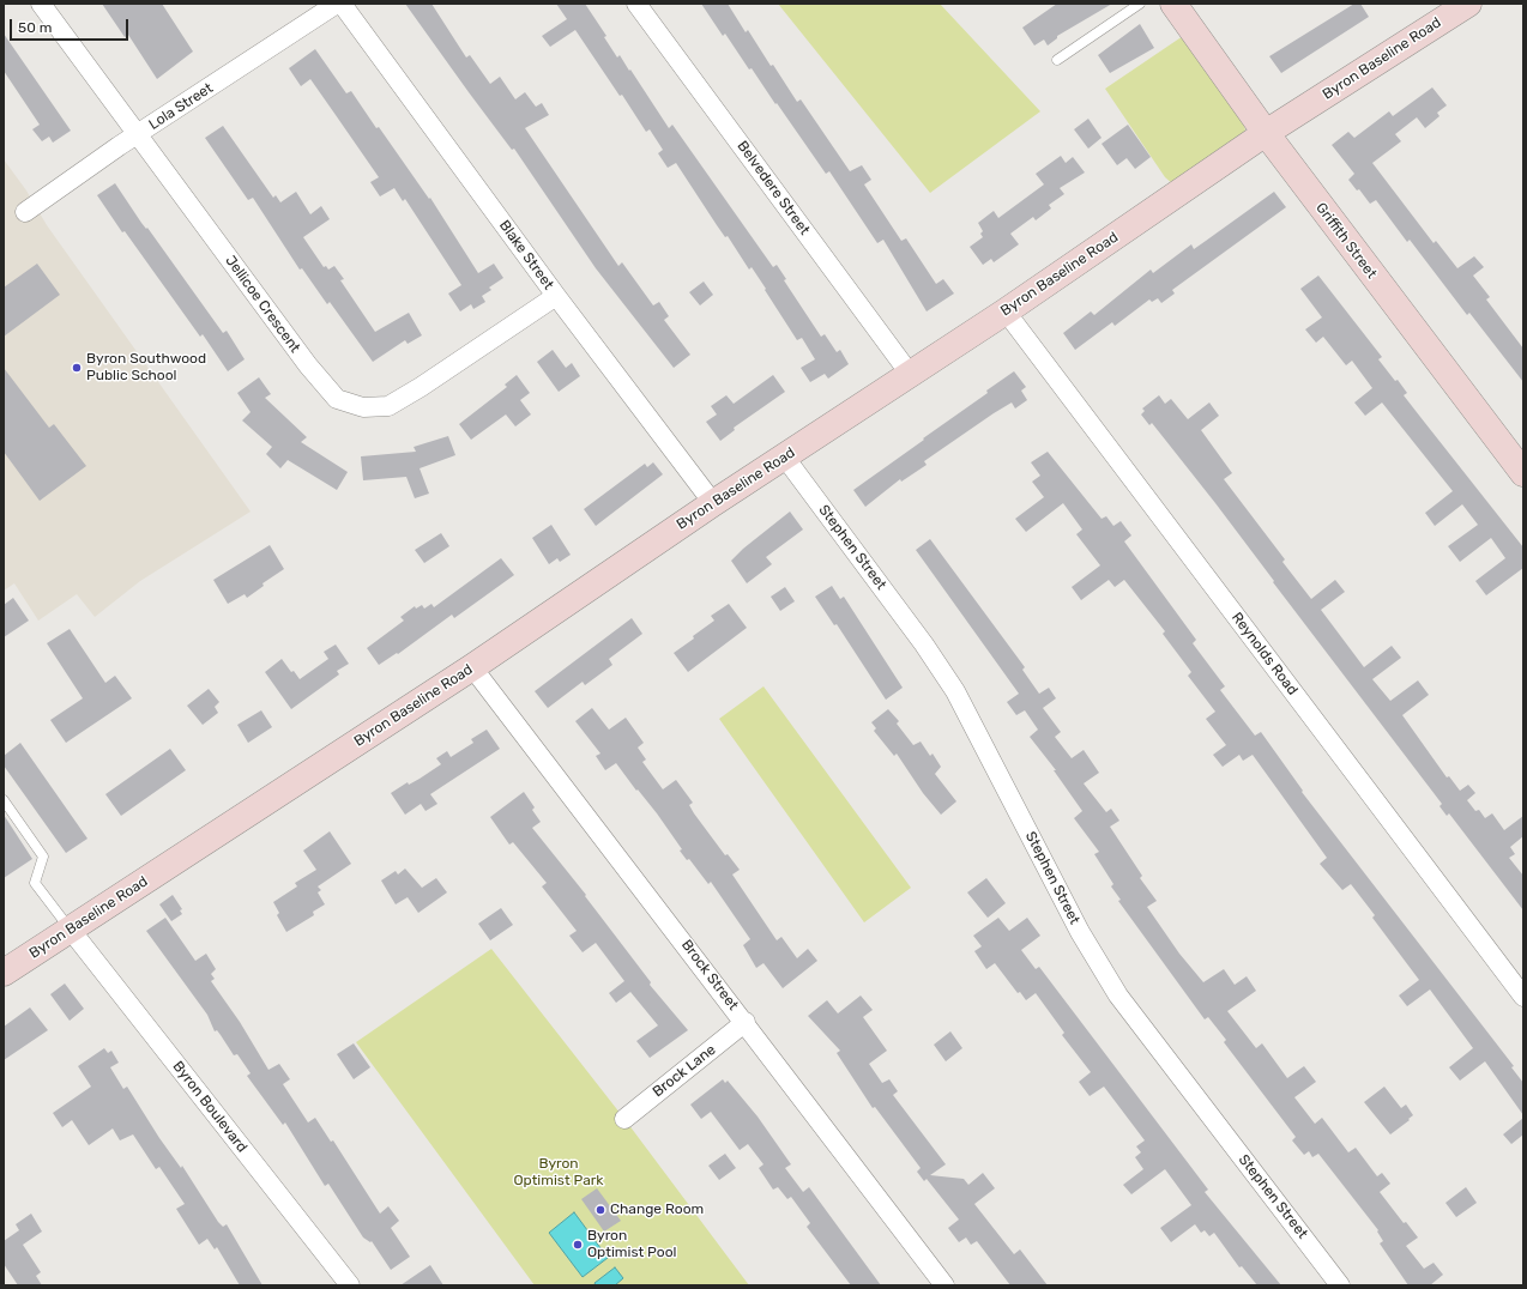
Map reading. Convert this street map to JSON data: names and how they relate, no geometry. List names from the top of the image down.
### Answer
{
  "streets": {
    "main road": ["Byron Baseline Road", "Griffith Street"],
    "street": [
      "Lola Street",
      "Belvedere Street",
      "Blake Street",
      "Jellicoe Crescent",
      "Stephen Street",
      "Reynolds Road",
      "Brock Street",
      "Brock Lane",
      "Byron Boulevard"
    ]
  },
  "crossings": [
    ["Byron Baseline Road", "Belvedere Street"],
    ["Byron Baseline Road", "Griffith Street"],
    ["Byron Baseline Road", "Blake Street"],
    ["Byron Baseline Road", "Stephen Street"],
    ["Byron Baseline Road", "Reynolds Road"],
    ["Byron Baseline Road", "Brock Street"],
    ["Byron Baseline Road", "Byron Boulevard"],
    ["Lola Street", "Jellicoe Crescent"],
    ["Blake Street", "Jellicoe Crescent"],
    ["Brock Street", "Brock Lane"]
  ],
  "parks": ["Byron Optimist Park"],
  "places": ["Byron Southwood Public School", "Change Room", "Byron Optimist Pool"],
  "scale_bar": "50 m"
}
